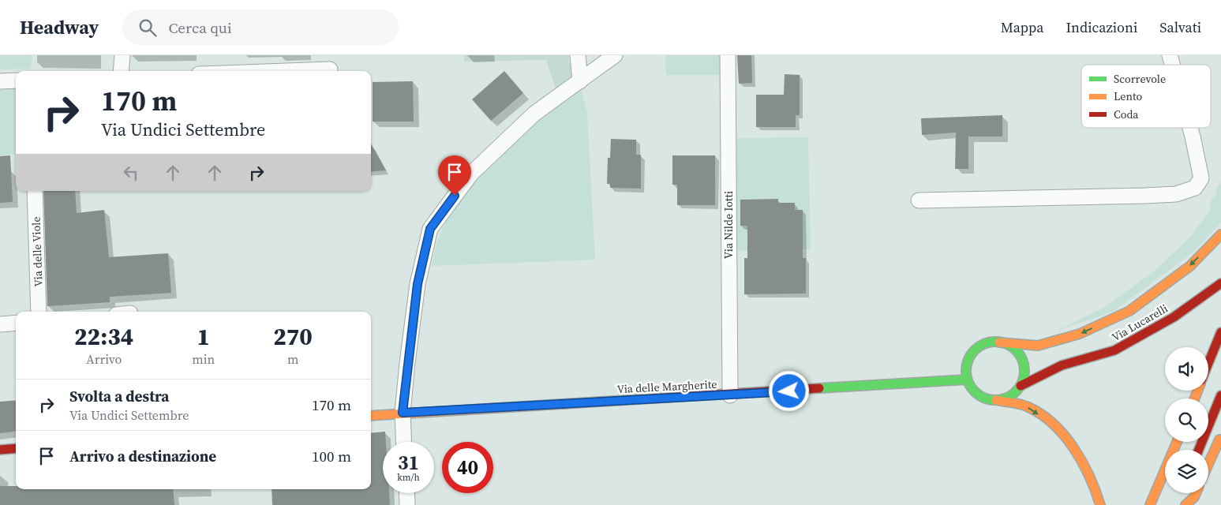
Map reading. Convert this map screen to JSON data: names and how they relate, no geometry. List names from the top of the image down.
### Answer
{
  "streets": {
    "main road": ["Via Lucarelli", "Via delle Margherite"],
    "street": ["Via Nilde Iotti", "Via delle Viole"]
  },
  "crossings": [
    ["Via Nilde Iotti", "Via delle Margherite"],
    ["Via Lucarelli", "Via delle Margherite"]
  ],
  "legend": ["Scorrevole", "Lento", "Coda"],
  "page": {
    "header": "Headway",
    "search": "Cerca qui",
    "nav": ["Mappa", "Indicazioni", "Salvati"],
    "turn": ["170 m", "Via Undici Settembre"],
    "eta": [
      "22:34",
      "Arrivo",
      "1",
      "min",
      "270",
      "m"
    ],
    "list": [
      {
        "name": "Svolta a destra",
        "note": "Via Undici Settembre",
        "value": "170 m"
      },
      {
        "name": "Arrivo a destinazione",
        "value": "100 m"
      }
    ],
    "speed": "31 km/h",
    "limit": "40"
  }
}
